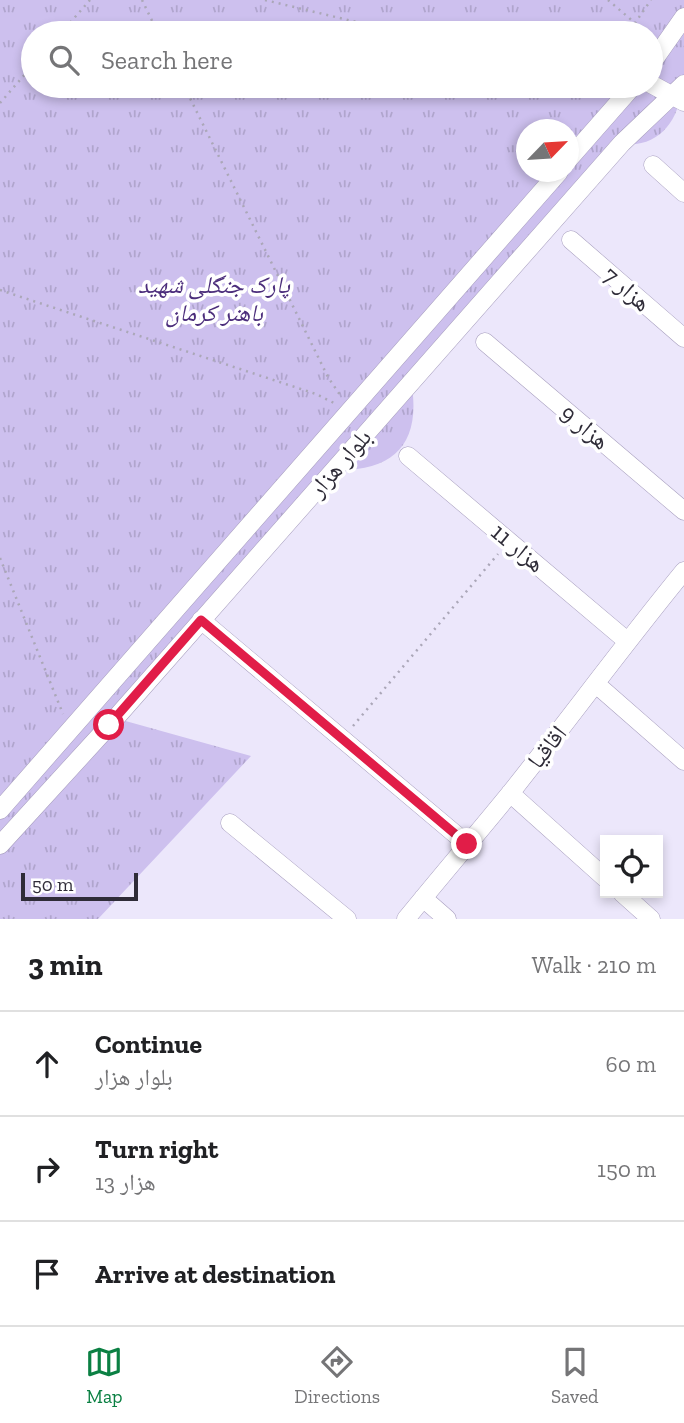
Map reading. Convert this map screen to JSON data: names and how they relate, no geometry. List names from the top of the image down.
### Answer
{
  "streets": {
    "street": [
      "هزار 7",
      "هزار 9",
      "بلوار هزار",
      "هزار 11",
      "اقاقیا"
    ]
  },
  "crossings": [
    ["هزار 11", "اقاقیا"]
  ],
  "parks": ["پارک جنگلی شهید باهنر کرمان"],
  "scale_bar": "50 m",
  "north": "top right",
  "page": {
    "search": "Search here",
    "scale": "50 m",
    "heading": ["3 min", "Walk · 210 m"],
    "list": [
      ["Continue", "بلوار هزار", "60 m"],
      ["Turn right", "هزار 13", "150 m"],
      "Arrive at destination"
    ],
    "nav": ["Map", "Directions", "Saved"]
  }
}
